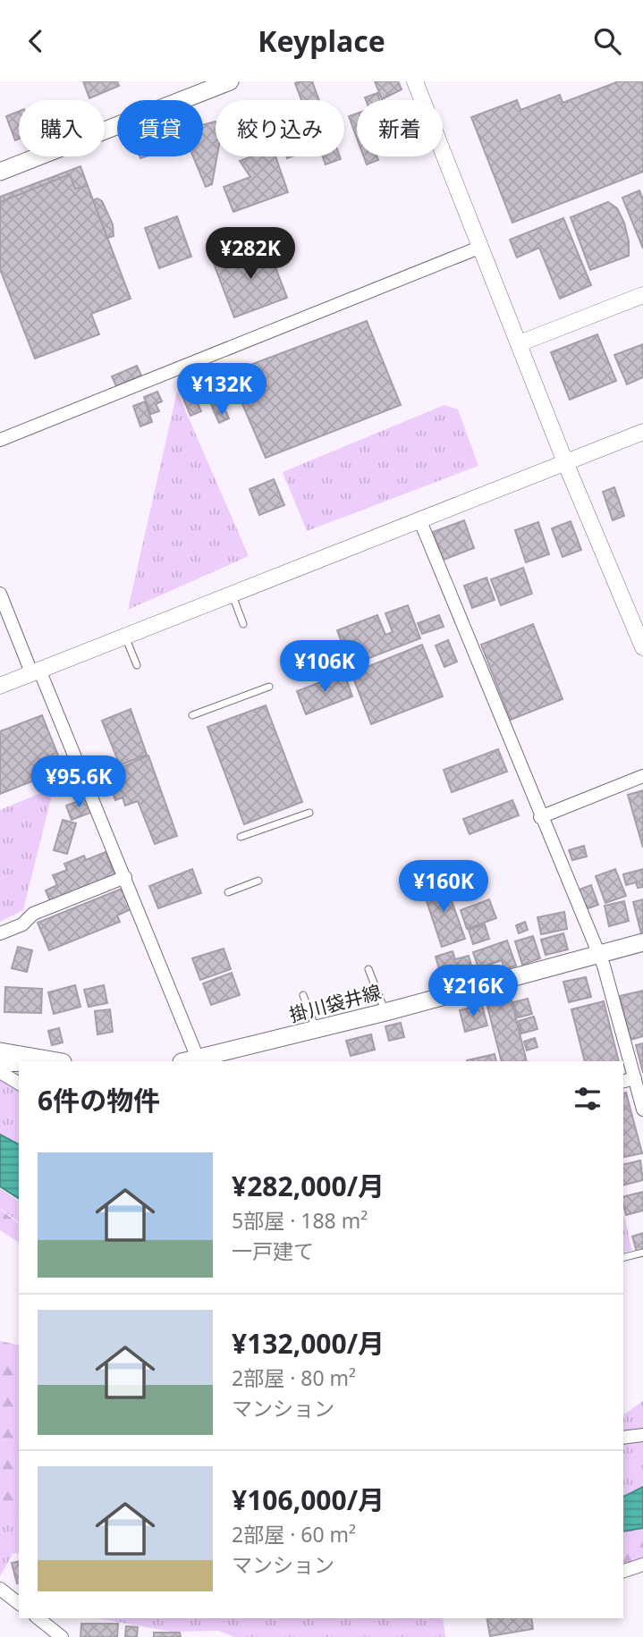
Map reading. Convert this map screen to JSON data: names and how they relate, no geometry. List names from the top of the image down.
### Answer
{
  "streets": {
    "main road": ["掛川袋井線"]
  },
  "page": {
    "header": "Keyplace",
    "chip": [
      "購入",
      "賃貸",
      "絞り込み",
      "新着"
    ],
    "price": [
      "¥282K",
      "¥132K",
      "¥106K",
      "¥95.6K",
      "¥160K",
      "¥216K"
    ],
    "heading": "6件の物件",
    "list": [
      {
        "name": "¥282,000/月",
        "note": "5部屋 · 188 m² · 一戸建て"
      },
      {
        "name": "¥132,000/月",
        "note": "2部屋 · 80 m² · マンション"
      },
      {
        "name": "¥106,000/月",
        "note": "2部屋 · 60 m² · マンション"
      }
    ]
  }
}
